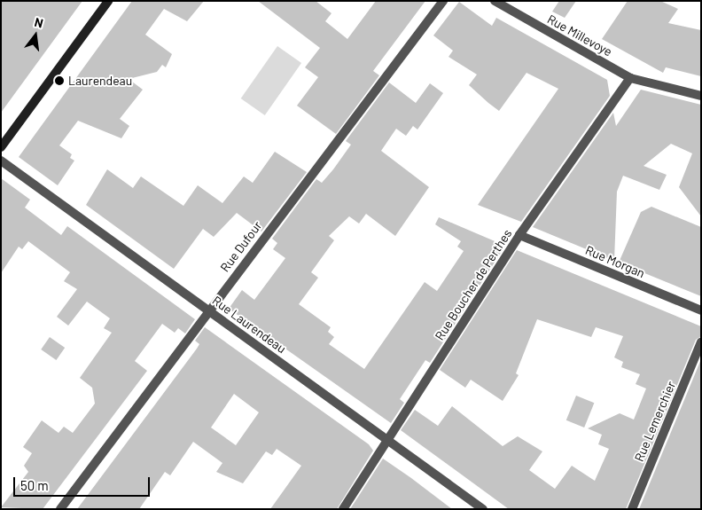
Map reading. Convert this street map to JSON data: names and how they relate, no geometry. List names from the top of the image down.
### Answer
{
  "streets": {
    "street": [
      "Rue Millevoye",
      "Rue Dufour",
      "Rue Morgan",
      "Rue Boucher de Perthes",
      "Rue Laurendeau",
      "Rue Lemerchier"
    ]
  },
  "crossings": [
    ["Rue Millevoye", "Rue Boucher de Perthes"],
    ["Rue Dufour", "Rue Laurendeau"],
    ["Rue Morgan", "Rue Boucher de Perthes"],
    ["Rue Boucher de Perthes", "Rue Laurendeau"]
  ],
  "places": ["Laurendeau"],
  "scale_bar": "50 m",
  "north": "top"
}
